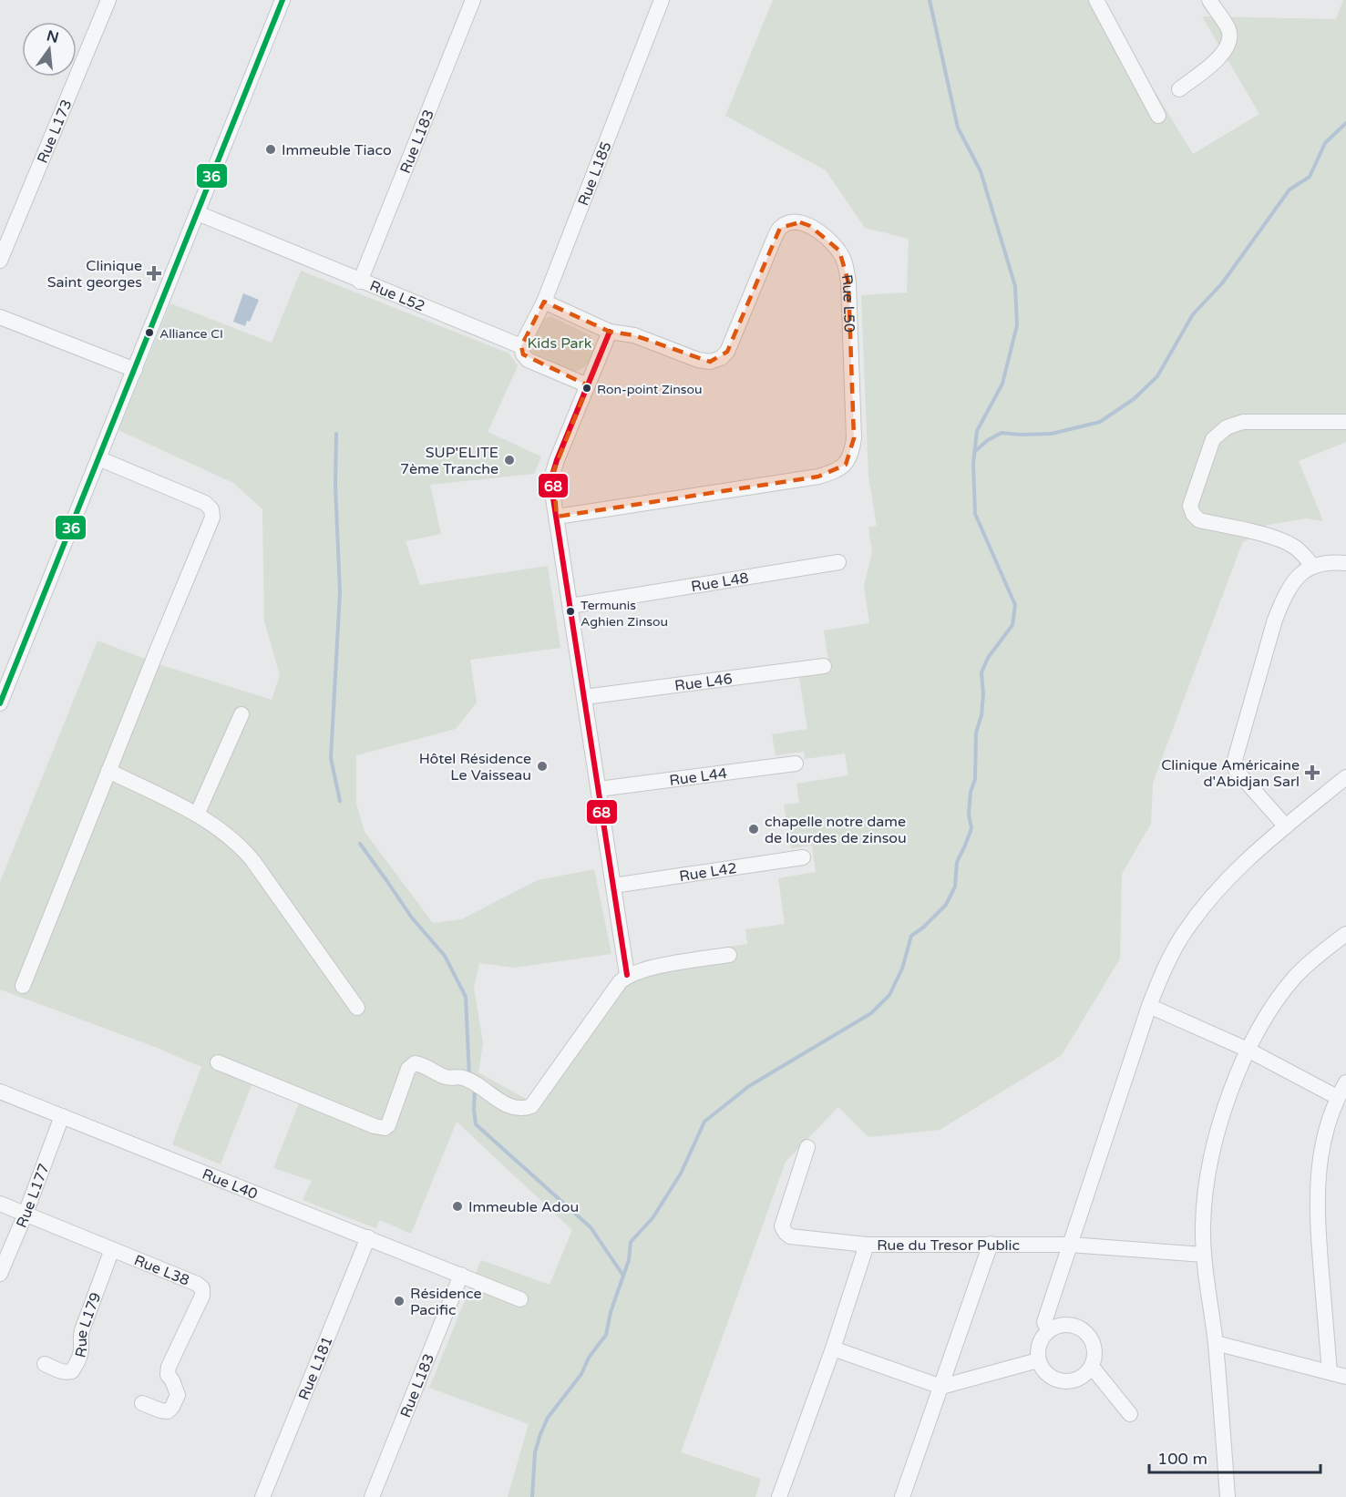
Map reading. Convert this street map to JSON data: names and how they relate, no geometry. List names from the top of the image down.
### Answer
{
  "streets": {
    "street": [
      "Rue L173",
      "Rue L183",
      "Rue L185",
      "Rue L52",
      "Rue L50",
      "Rue L48",
      "Rue L46",
      "Rue L44",
      "Rue L42",
      "Rue L40",
      "Rue L177",
      "Rue du Tresor Public",
      "Rue L38",
      "Rue L179",
      "Rue L181"
    ]
  },
  "crossings": [
    ["Rue L183", "Rue L52"],
    ["Rue L183", "Rue L40"],
    ["Rue L185", "Rue L52"],
    ["Rue L185", "Rue L50"],
    ["Rue L40", "Rue L177"],
    ["Rue L40", "Rue L181"],
    ["Rue L177", "Rue L38"],
    ["Rue L38", "Rue L179"]
  ],
  "parks": ["Kids Park"],
  "places": {
    "other": [
      "Immeuble Tiaco",
      "Alliance CI",
      "Ron-point Zinsou",
      "SUP'ELITE 7ème Tranche",
      "Termunis Aghien Zinsou",
      "Hôtel Résidence Le Vaisseau",
      "chapelle notre dame de lourdes de zinsou",
      "Immeuble Adou",
      "Résidence Pacific"
    ],
    "health": ["Clinique Saint georges", "Clinique Américaine d'Abidjan Sarl"]
  },
  "lines": ["transit line 36", "transit line 68"],
  "scale_bar": "100 m",
  "north": "top"
}
